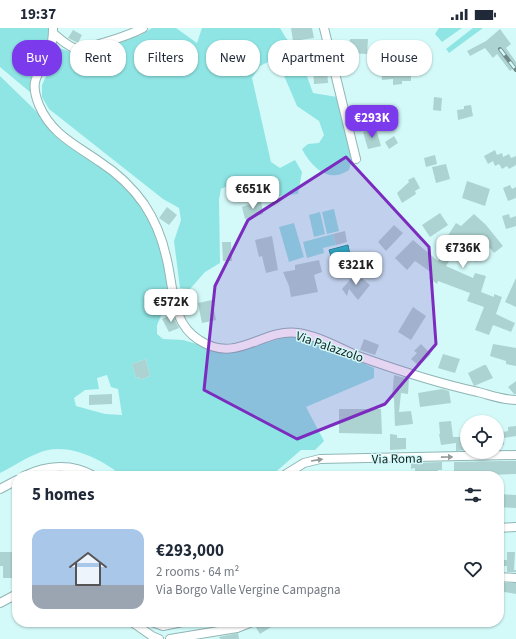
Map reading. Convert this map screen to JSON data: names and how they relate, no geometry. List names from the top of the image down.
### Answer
{
  "streets": {
    "street": ["Via Palazzolo", "Via Roma"]
  },
  "one_way": ["Via Roma"],
  "page": {
    "status": "19:37",
    "chip": [
      "Buy",
      "Rent",
      "Filters",
      "New",
      "Apartment",
      "House"
    ],
    "price": [
      "€293K",
      "€651K",
      "€736K",
      "€321K",
      "€572K"
    ],
    "heading": "5 homes",
    "list": [
      {
        "name": "€293,000",
        "note": "2 rooms · 64 m² · Via Borgo Valle Vergine Campagna"
      }
    ]
  }
}
